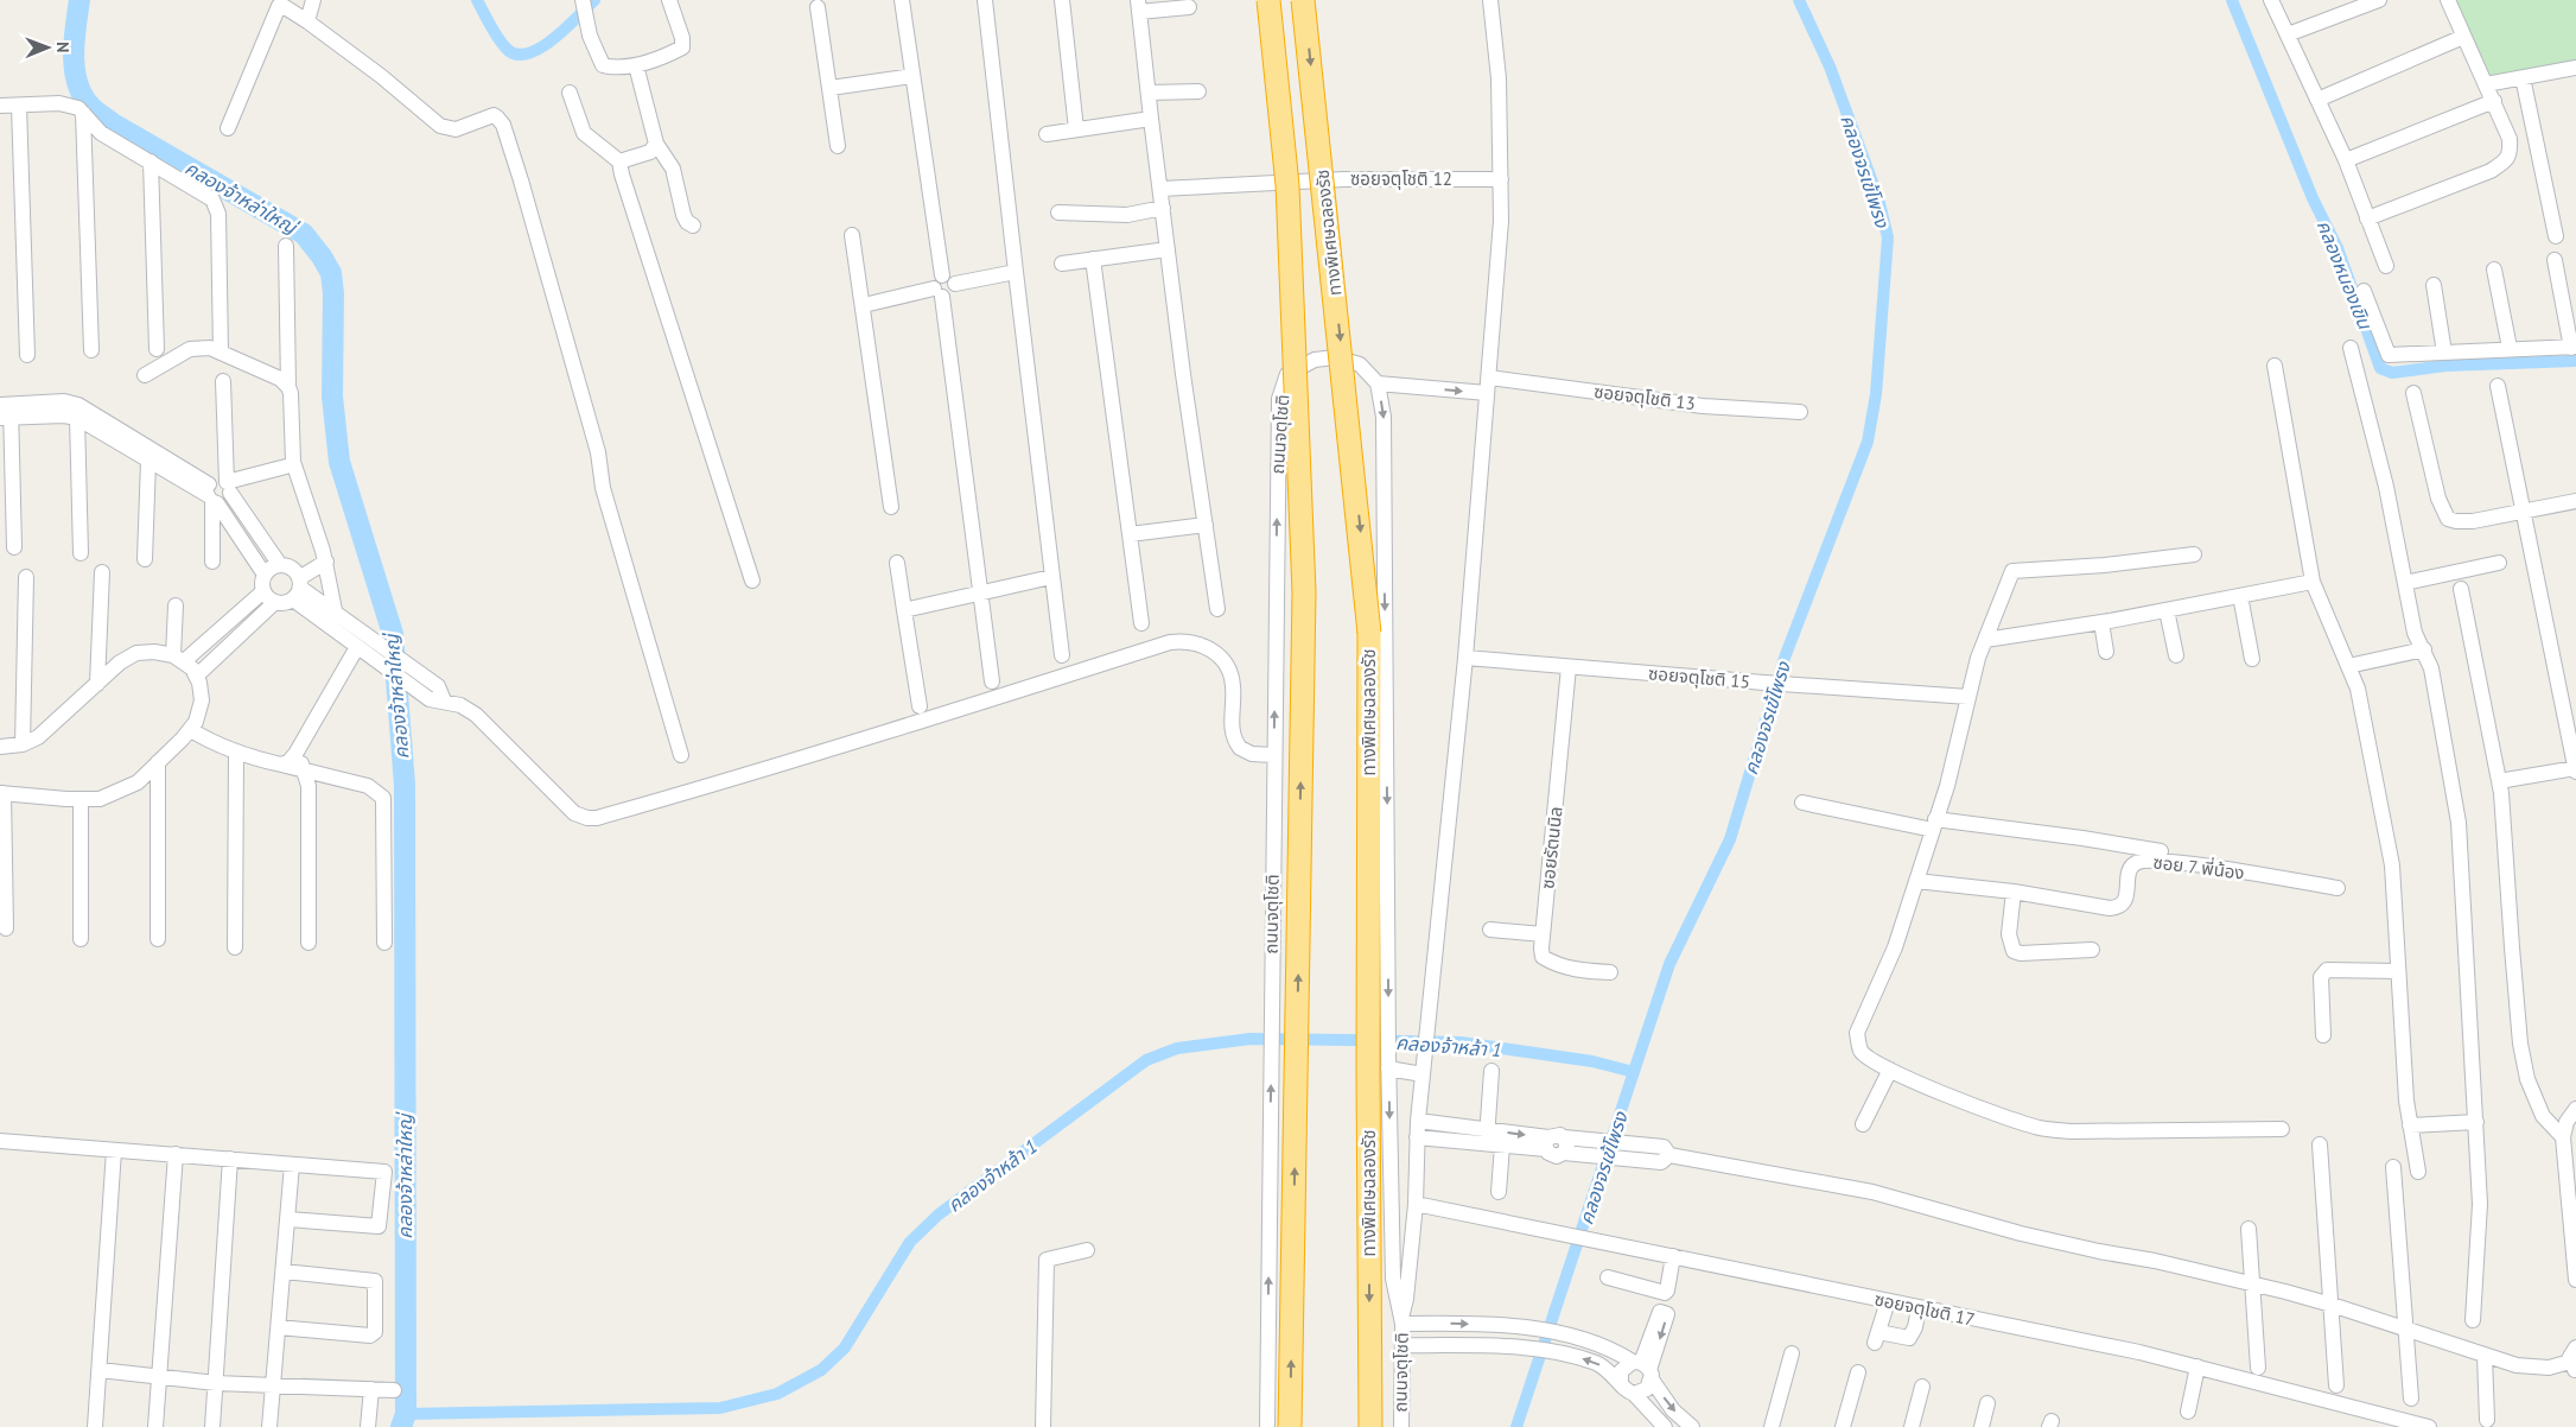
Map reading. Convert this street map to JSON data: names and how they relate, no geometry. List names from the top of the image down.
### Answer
{
  "streets": {
    "highway": ["ทางพิเศษฉลองรัช"],
    "street": [
      "ซอยจตุโชติ 12",
      "ซอยจตุโชติ 13",
      "ถนนจตุโชติ",
      "ซอยจตุโชติ 15",
      "ซอยรัตนนิล",
      "ซอย 7 พี่น้อง",
      "ซอยจตุโชติ 17"
    ]
  },
  "crossings": [
    ["ซอยจตุโชติ 12", "ถนนจตุโชติ"],
    ["ทางพิเศษฉลองรัช", "ถนนจตุโชติ"],
    ["ซอยจตุโชติ 13", "ถนนจตุโชติ"],
    ["ถนนจตุโชติ", "ซอยจตุโชติ 15"],
    ["ถนนจตุโชติ", "ซอยจตุโชติ 17"],
    ["ซอยจตุโชติ 15", "ซอยรัตนนิล"]
  ],
  "water": [
    "คลองจรเข้โพรง",
    "คลองจ้าหล่าใหญ่",
    "คลองหนองเขิน",
    "คลองจ้าหล้า 1"
  ],
  "north": "right"
}
